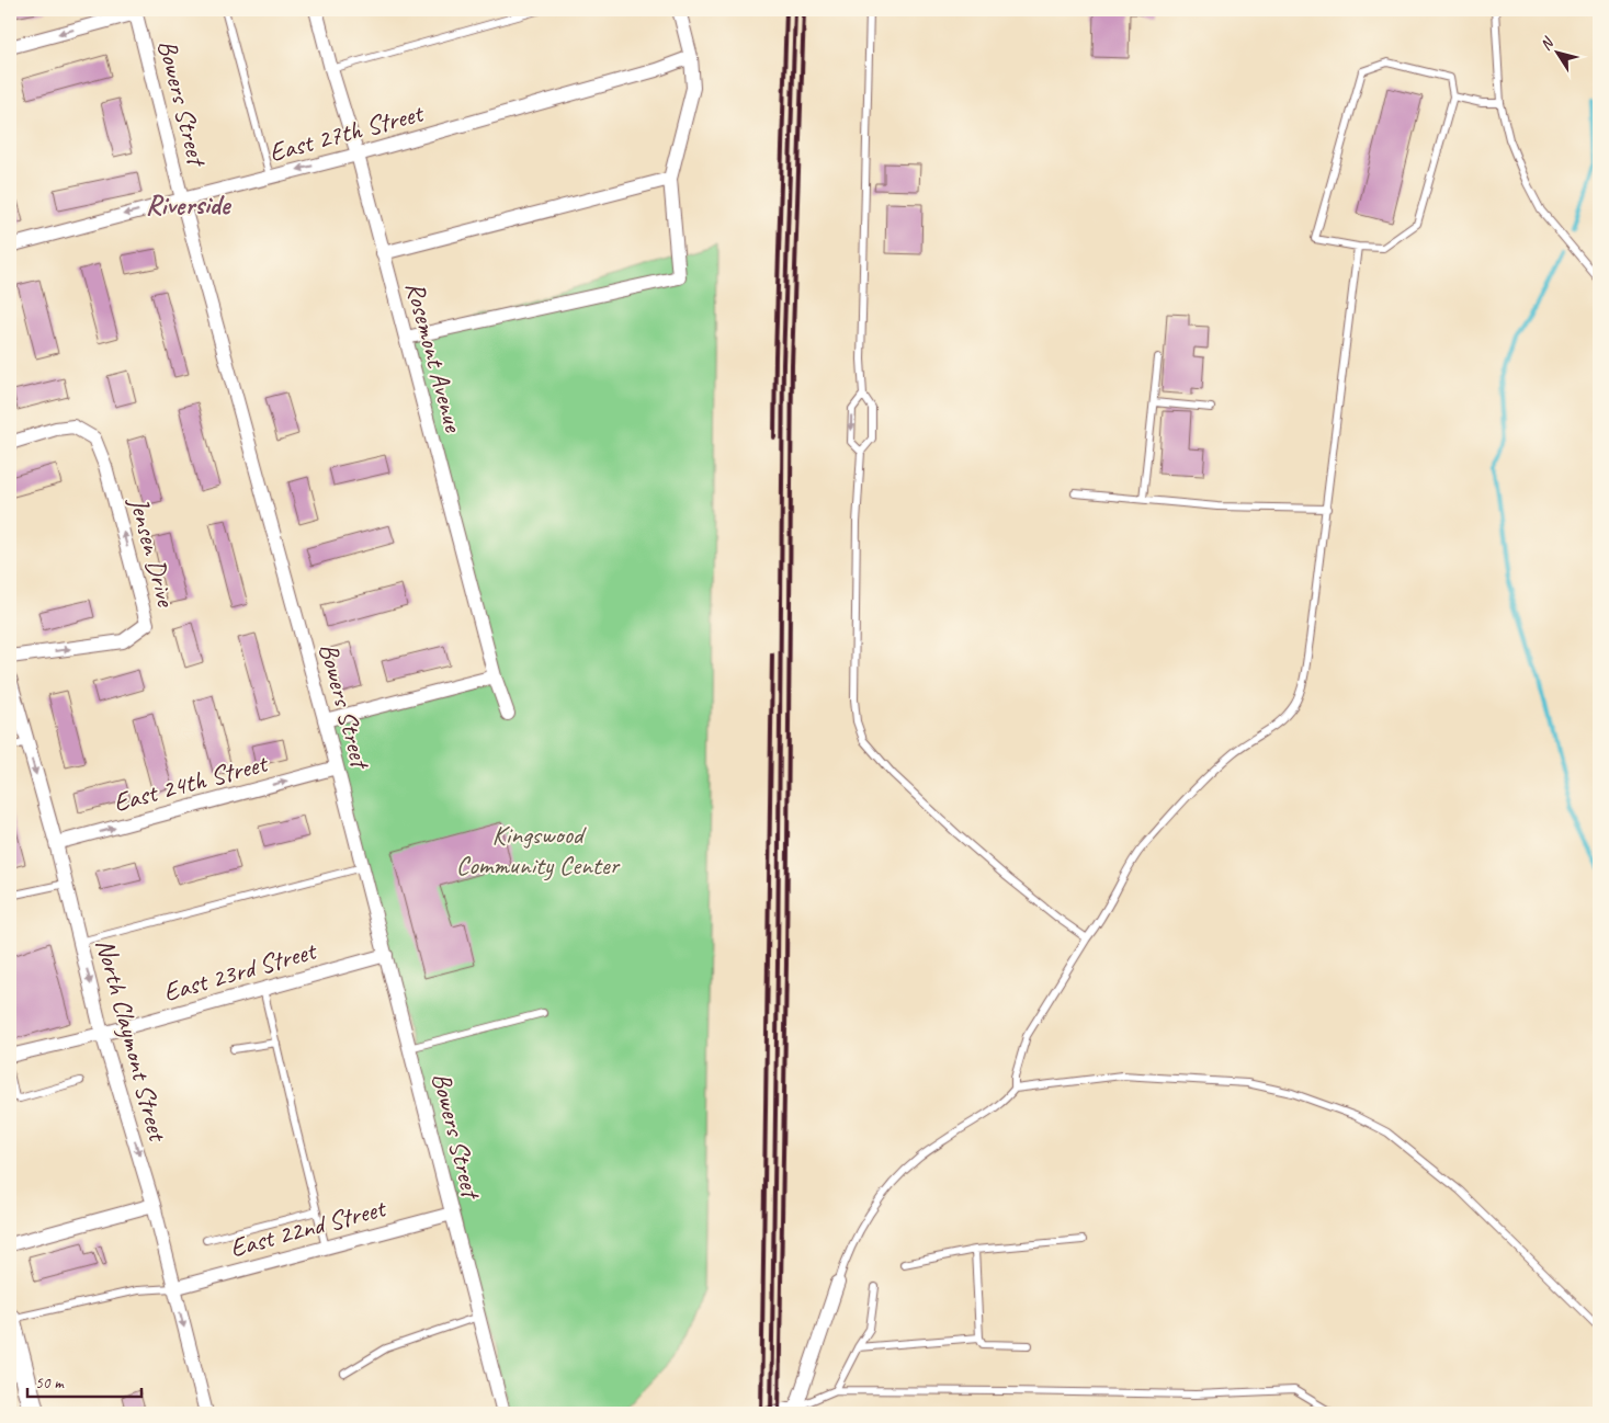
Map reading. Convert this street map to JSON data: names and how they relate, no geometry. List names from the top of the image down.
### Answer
{
  "streets": {
    "street": [
      "Bowers Street",
      "East 27th Street",
      "Rosemont Avenue",
      "Jensen Drive",
      "East 24th Street",
      "East 23rd Street",
      "North Claymont Street",
      "East 22nd Street"
    ]
  },
  "crossings": [
    ["Bowers Street", "East 27th Street"],
    ["Bowers Street", "East 24th Street"],
    ["Bowers Street", "East 23rd Street"],
    ["Bowers Street", "East 22nd Street"],
    ["East 27th Street", "Rosemont Avenue"],
    ["East 24th Street", "North Claymont Street"],
    ["East 23rd Street", "North Claymont Street"],
    ["North Claymont Street", "East 22nd Street"]
  ],
  "one_way": ["East 27th Street", "East 24th Street", "North Claymont Street"],
  "districts": ["Riverside"],
  "parks": ["Kingswood Community Center"],
  "scale_bar": "50 m",
  "north": "top left"
}
